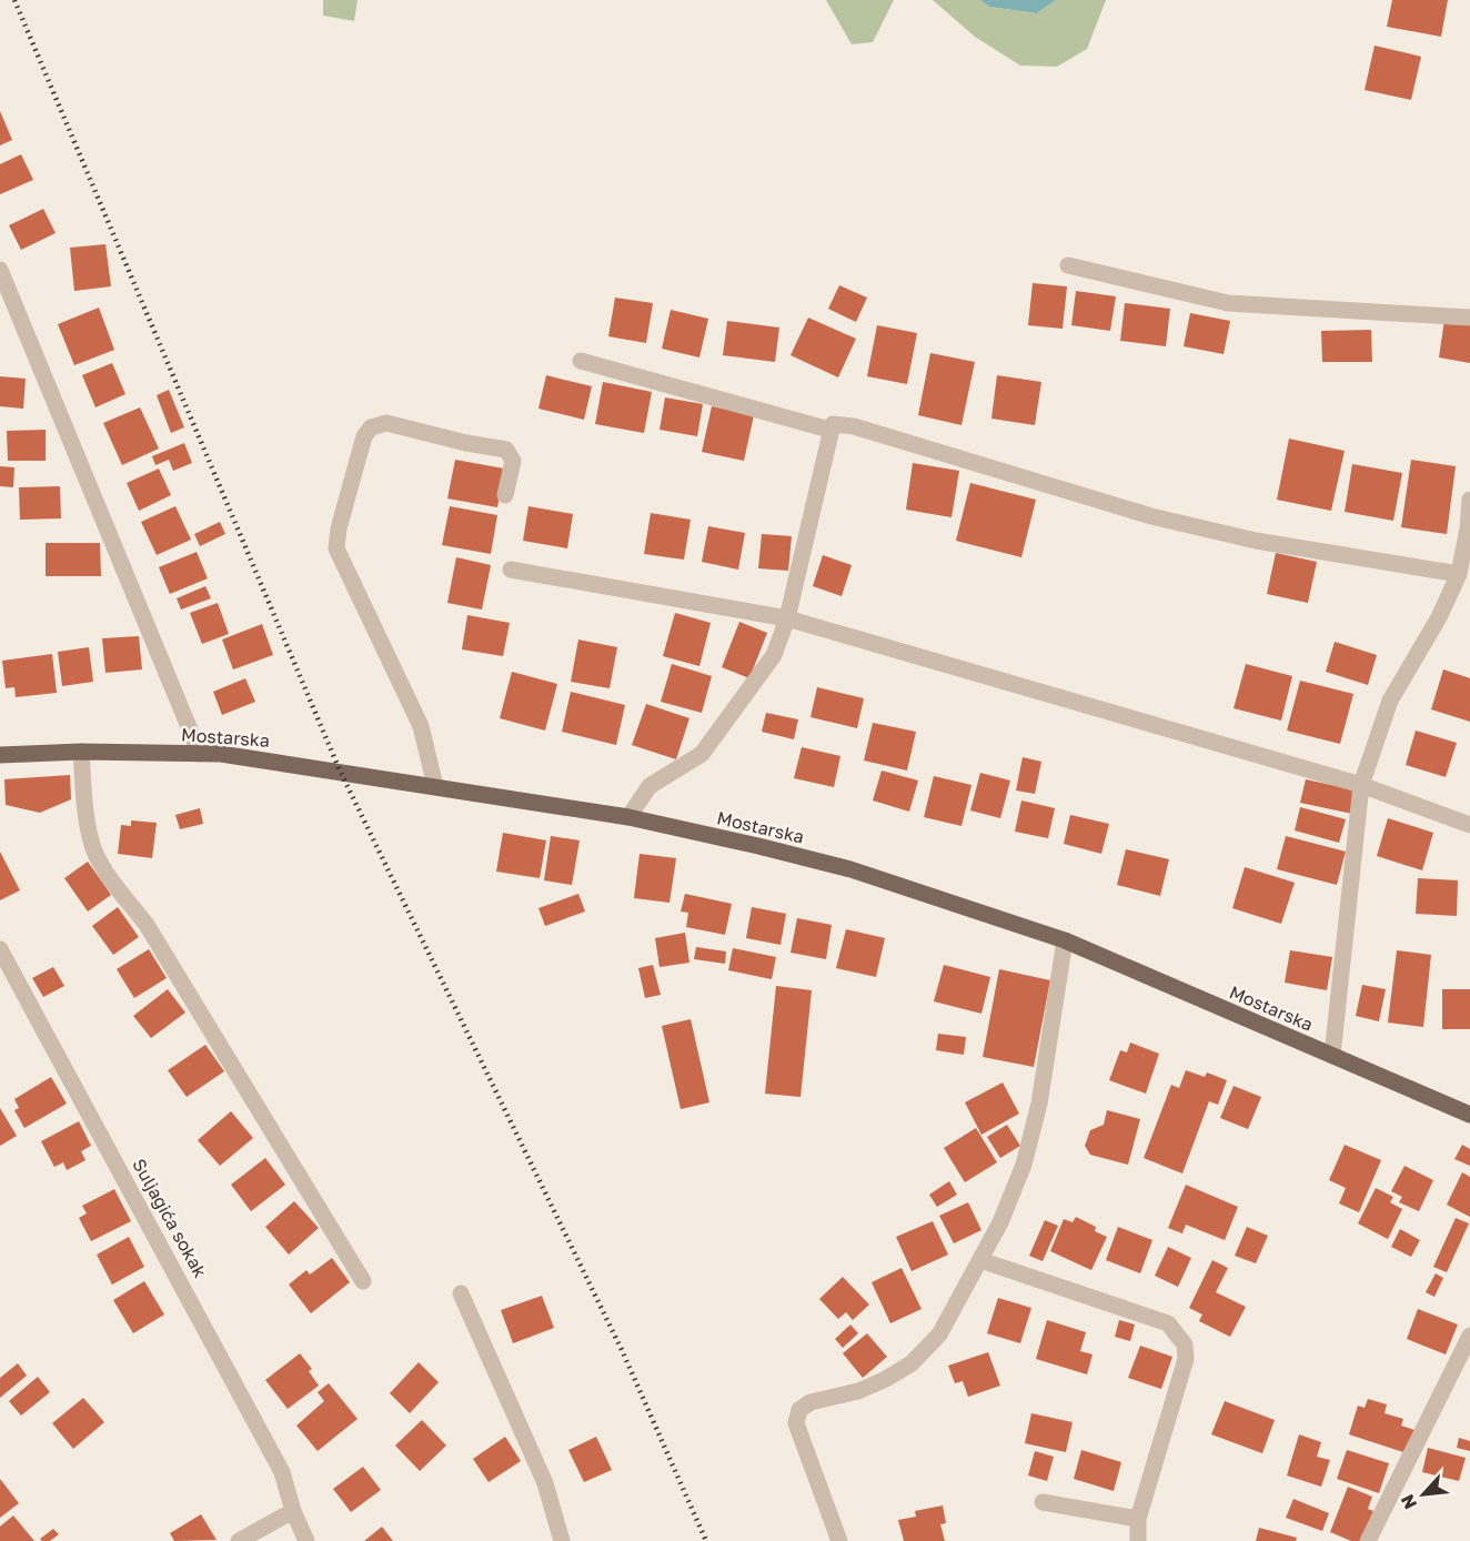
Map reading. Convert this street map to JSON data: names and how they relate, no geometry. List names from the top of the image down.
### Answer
{
  "streets": {
    "main road": ["Mostarska"],
    "street": ["Suljagića sokak"]
  },
  "north": "bottom left"
}
